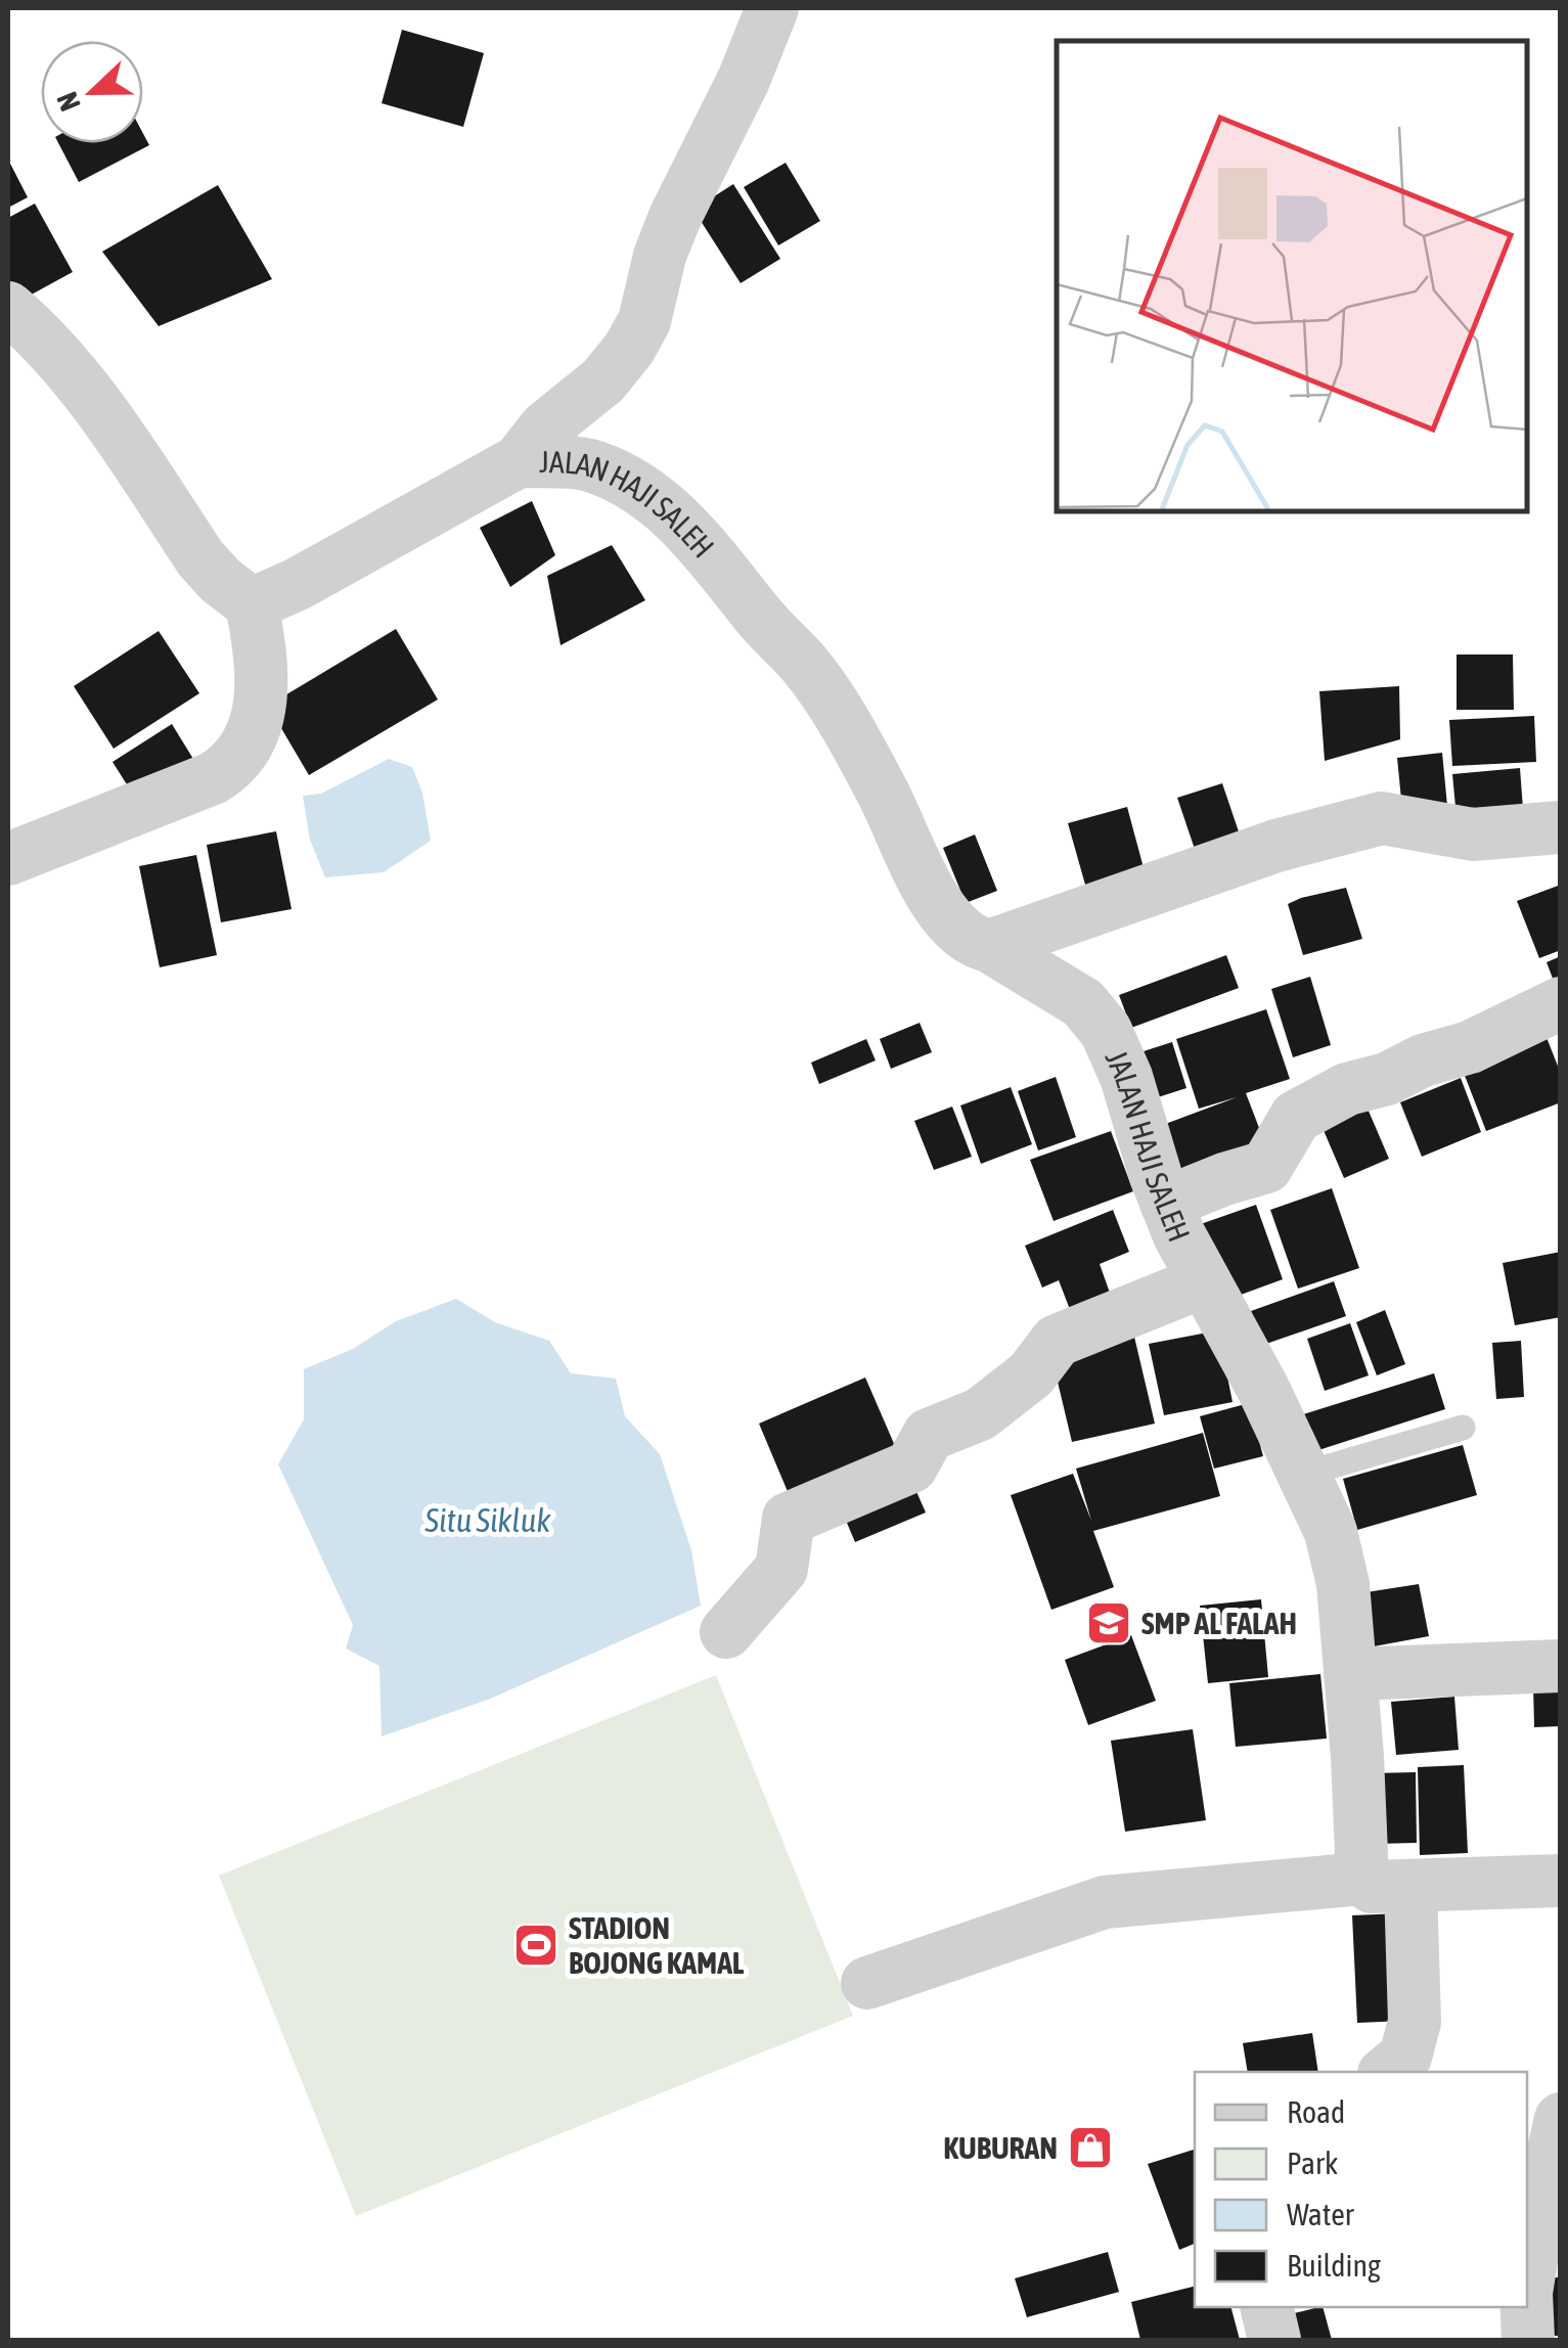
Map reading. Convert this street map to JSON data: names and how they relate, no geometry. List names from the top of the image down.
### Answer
{
  "streets": {
    "street": ["JALAN HAJI SALEH"]
  },
  "water": ["Situ Sikluk"],
  "places": {
    "school or university": ["SMP AL FALAH"],
    "sports": ["STADION BOJONG KAMAL"],
    "shop": ["KUBURAN"]
  },
  "legend": [
    "Road",
    "Park",
    "Water",
    "Building"
  ],
  "north": "left"
}
